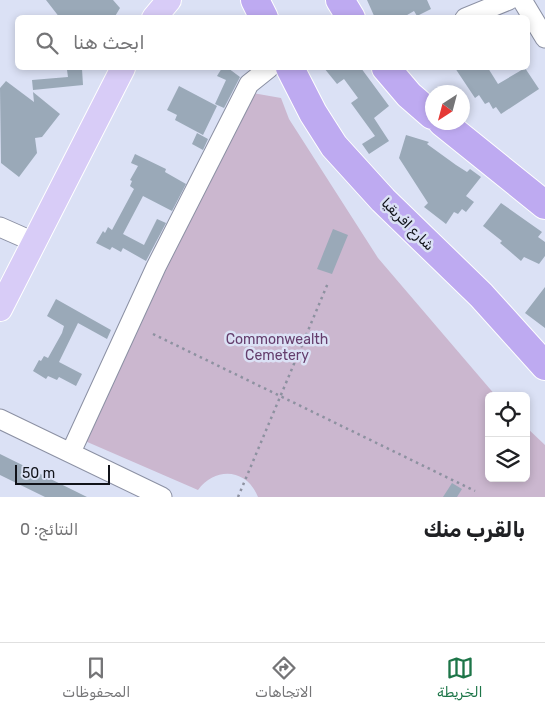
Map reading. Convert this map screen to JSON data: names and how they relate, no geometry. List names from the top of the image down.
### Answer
{
  "streets": {
    "highway": ["شارع افريقيا"]
  },
  "parks": ["Commonwealth Cemetery"],
  "scale_bar": "50 m",
  "north": "bottom left",
  "page": {
    "search": "ابحث هنا",
    "scale": "50 m",
    "heading": ["بالقرب منك", "النتائج: 0"],
    "nav": ["الخريطة", "الاتجاهات", "المحفوظات"]
  }
}
